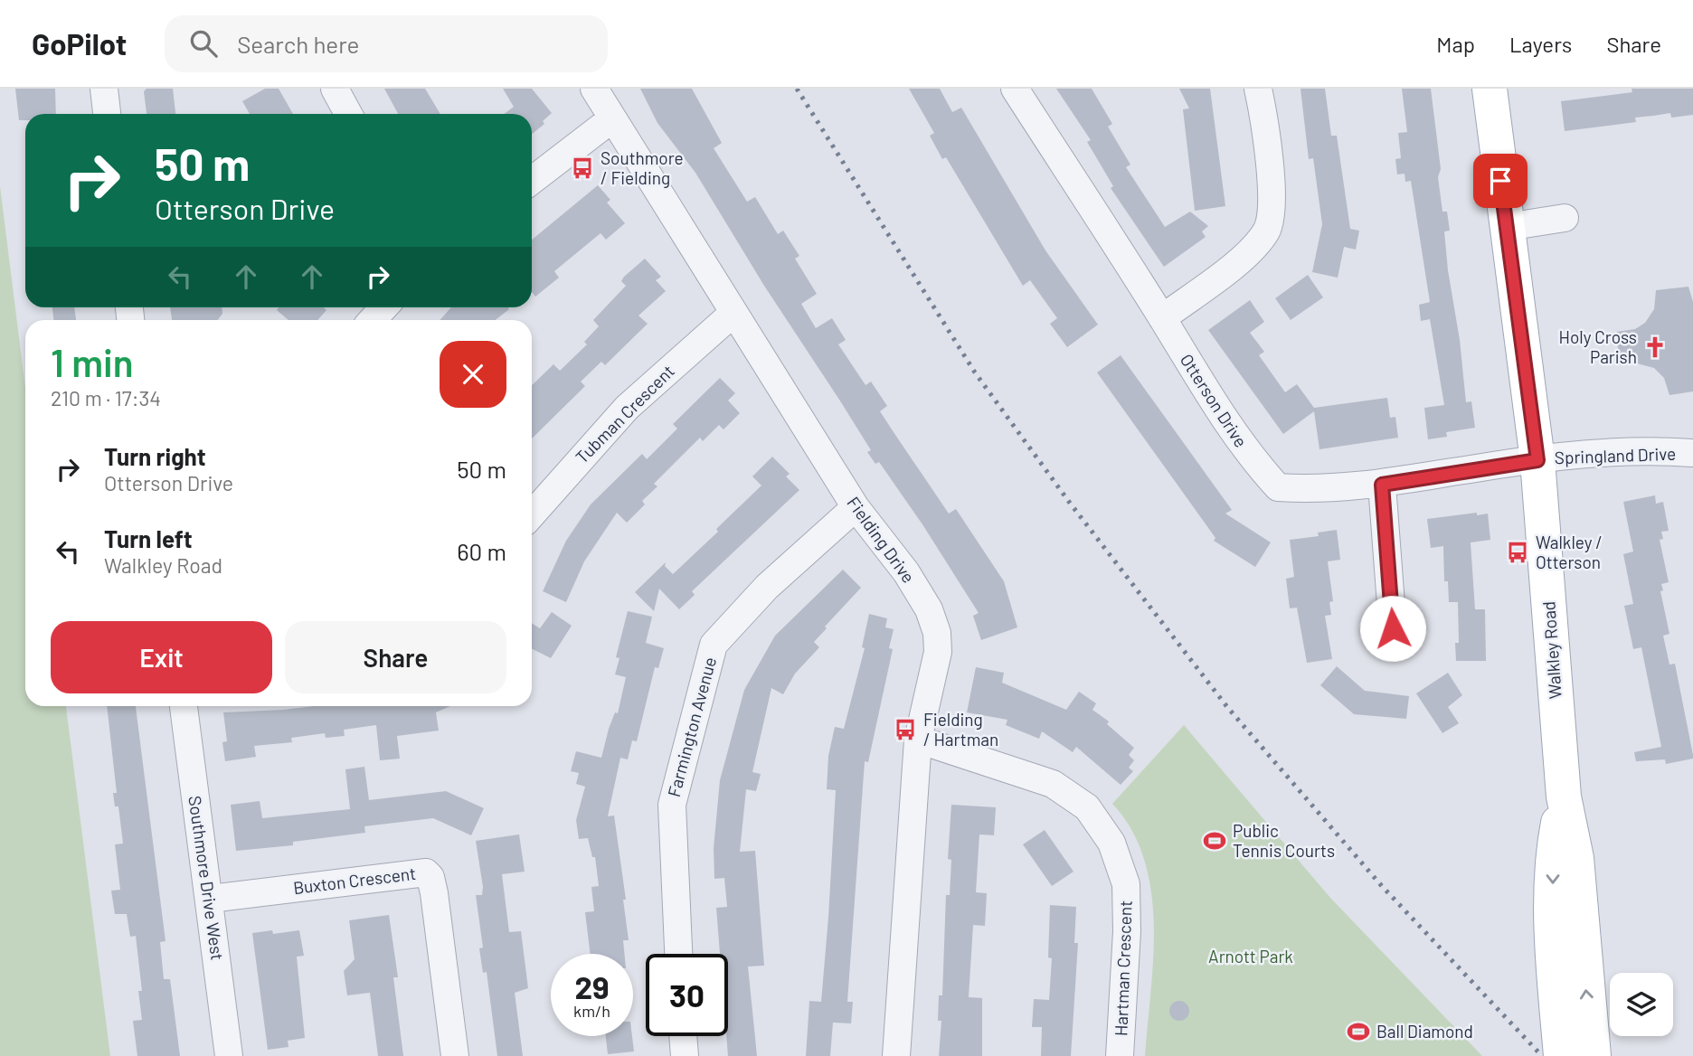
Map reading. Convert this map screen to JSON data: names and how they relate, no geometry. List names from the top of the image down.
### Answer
{
  "streets": {
    "main road": ["Walkley Road"],
    "street": [
      "Otterson Drive",
      "Tubman Crescent",
      "Springland Drive",
      "Fielding Drive",
      "Farmington Avenue",
      "Southmore Drive West",
      "Buxton Crescent",
      "Hartman Crescent"
    ]
  },
  "crossings": [
    ["Otterson Drive", "Springland Drive"],
    ["Otterson Drive", "Walkley Road"],
    ["Tubman Crescent", "Fielding Drive"],
    ["Springland Drive", "Walkley Road"],
    ["Fielding Drive", "Farmington Avenue"],
    ["Fielding Drive", "Hartman Crescent"],
    ["Southmore Drive West", "Buxton Crescent"]
  ],
  "parks": ["Arnott Park"],
  "places": {
    "bus stop": ["Southmore / Fielding", "Walkley / Otterson", "Fielding / Hartman"],
    "church": ["Holy Cross Parish"],
    "sports": ["Public Tennis Courts", "Ball Diamond"]
  },
  "page": {
    "header": "GoPilot",
    "search": "Search here",
    "nav": ["Map", "Layers", "Share"],
    "turn": ["50 m", "Otterson Drive"],
    "heading": ["1 min", "210 m · 17:34"],
    "list": [
      {
        "name": "Turn right",
        "note": "Otterson Drive",
        "value": "50 m"
      },
      {
        "name": "Turn left",
        "note": "Walkley Road",
        "value": "60 m"
      }
    ],
    "buttons": ["Exit", "Share"],
    "speed": "29 km/h",
    "limit": "30"
  }
}
